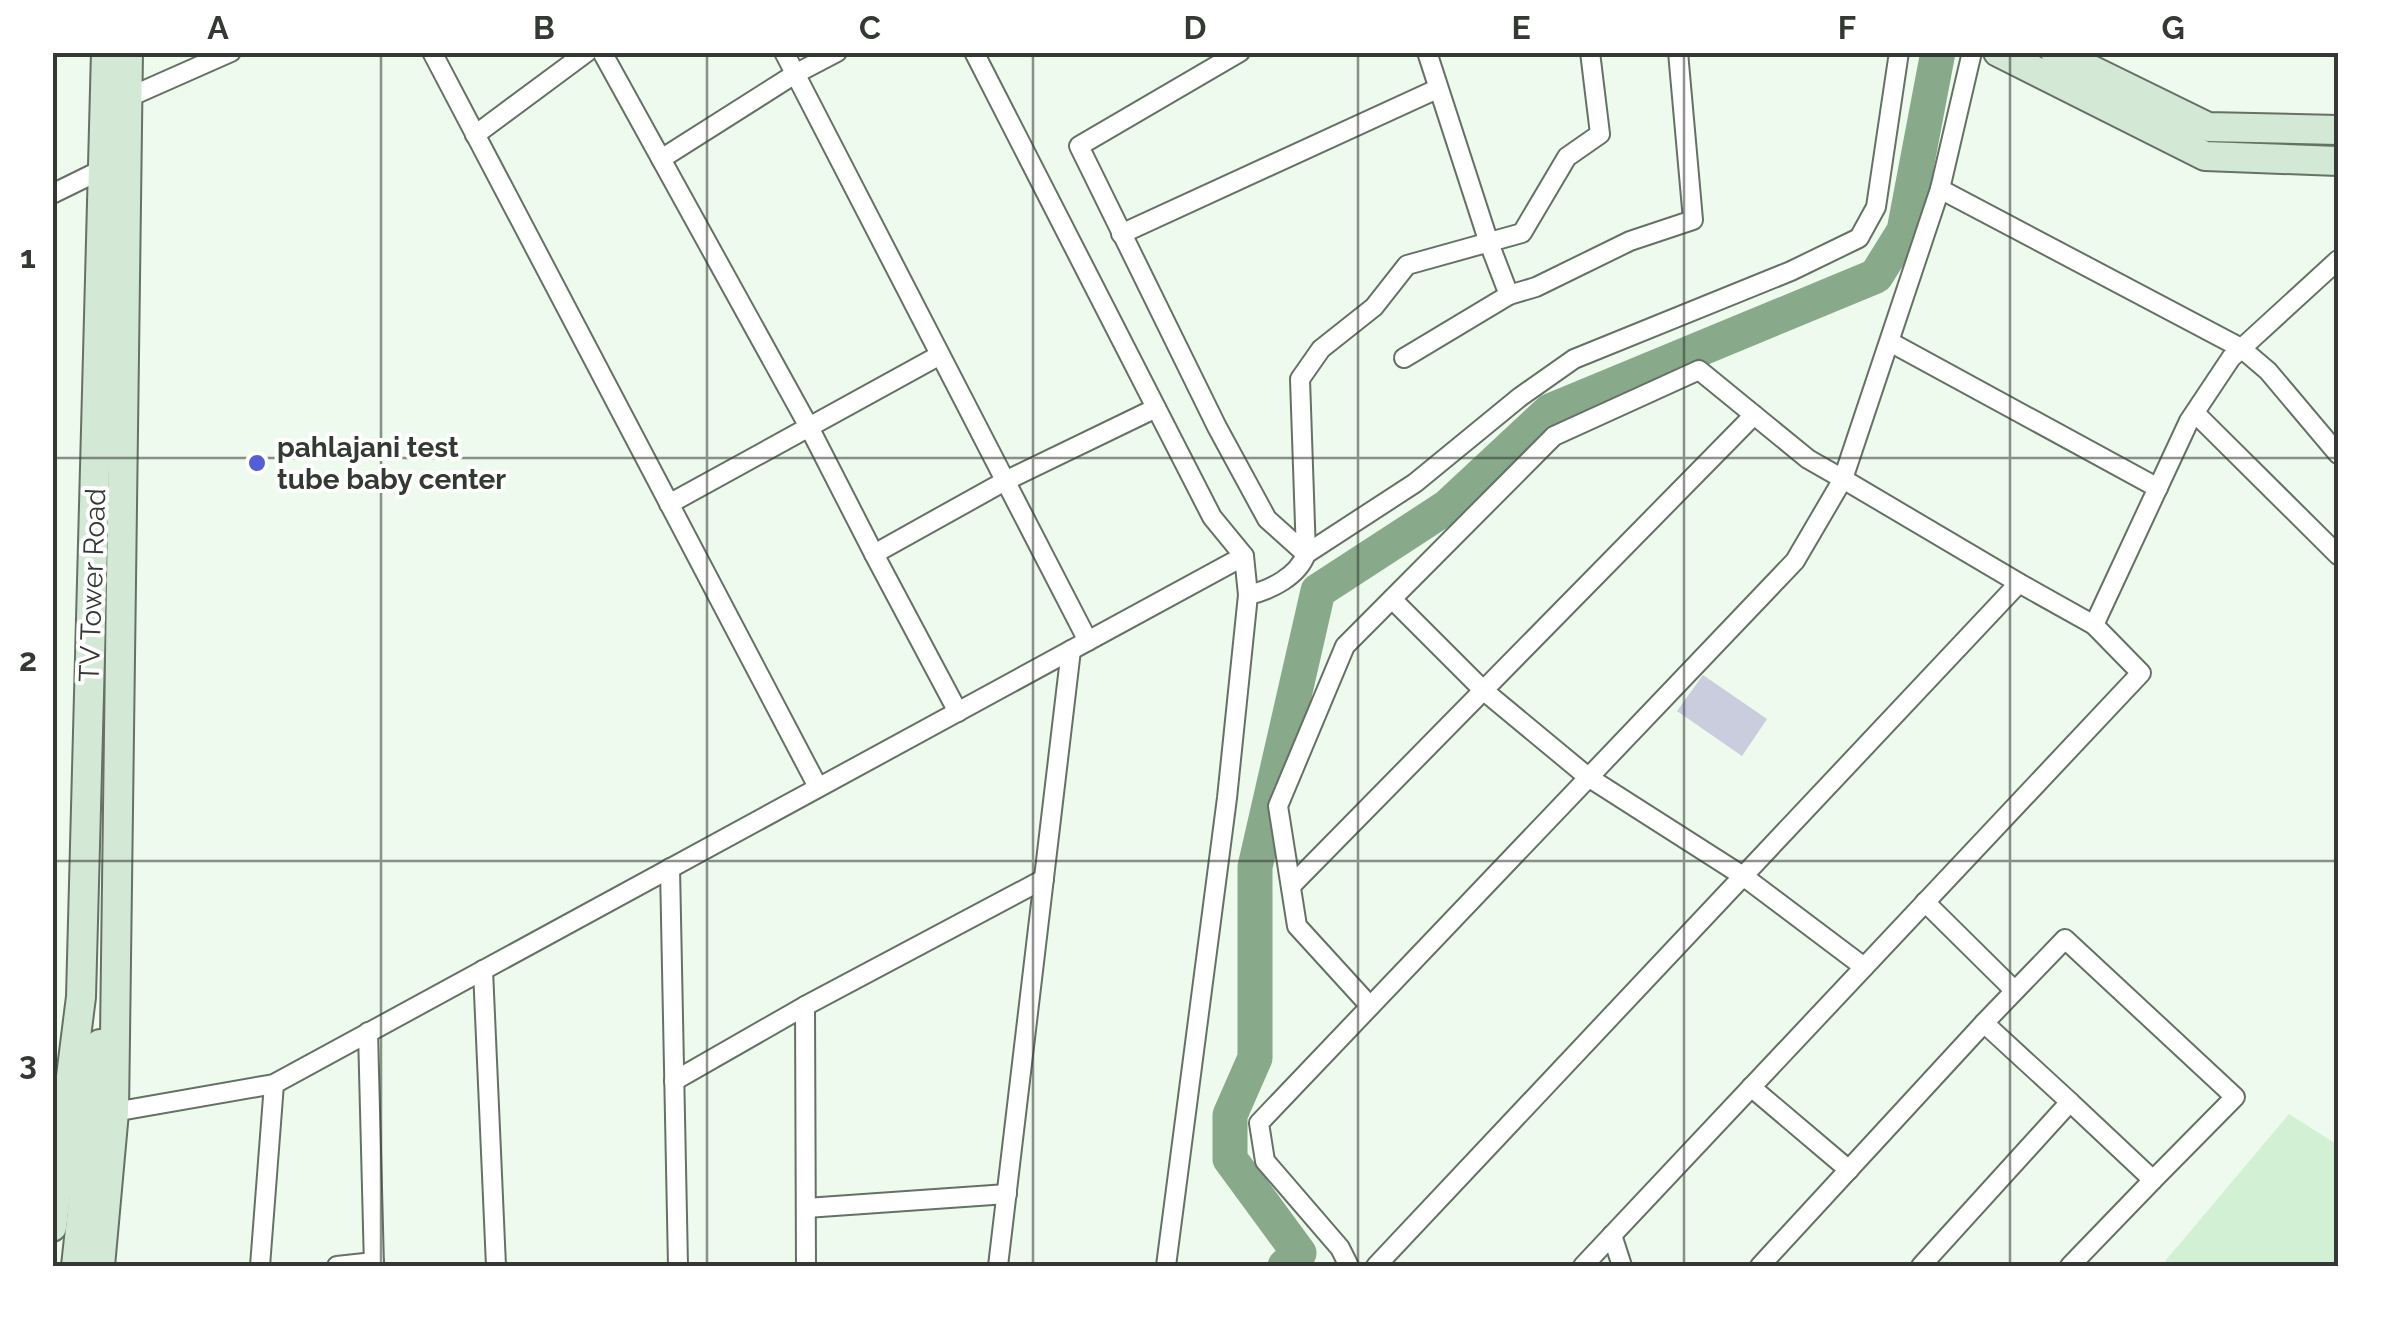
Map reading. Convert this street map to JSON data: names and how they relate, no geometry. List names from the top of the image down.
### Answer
{
  "streets": {
    "main road": ["TV Tower Road"]
  },
  "places": ["pahlajani test tube baby center"],
  "grid": {
    "columns": [
      "A",
      "B",
      "C",
      "D",
      "E",
      "F",
      "G"
    ],
    "rows": ["1", "2", "3"]
  }
}
